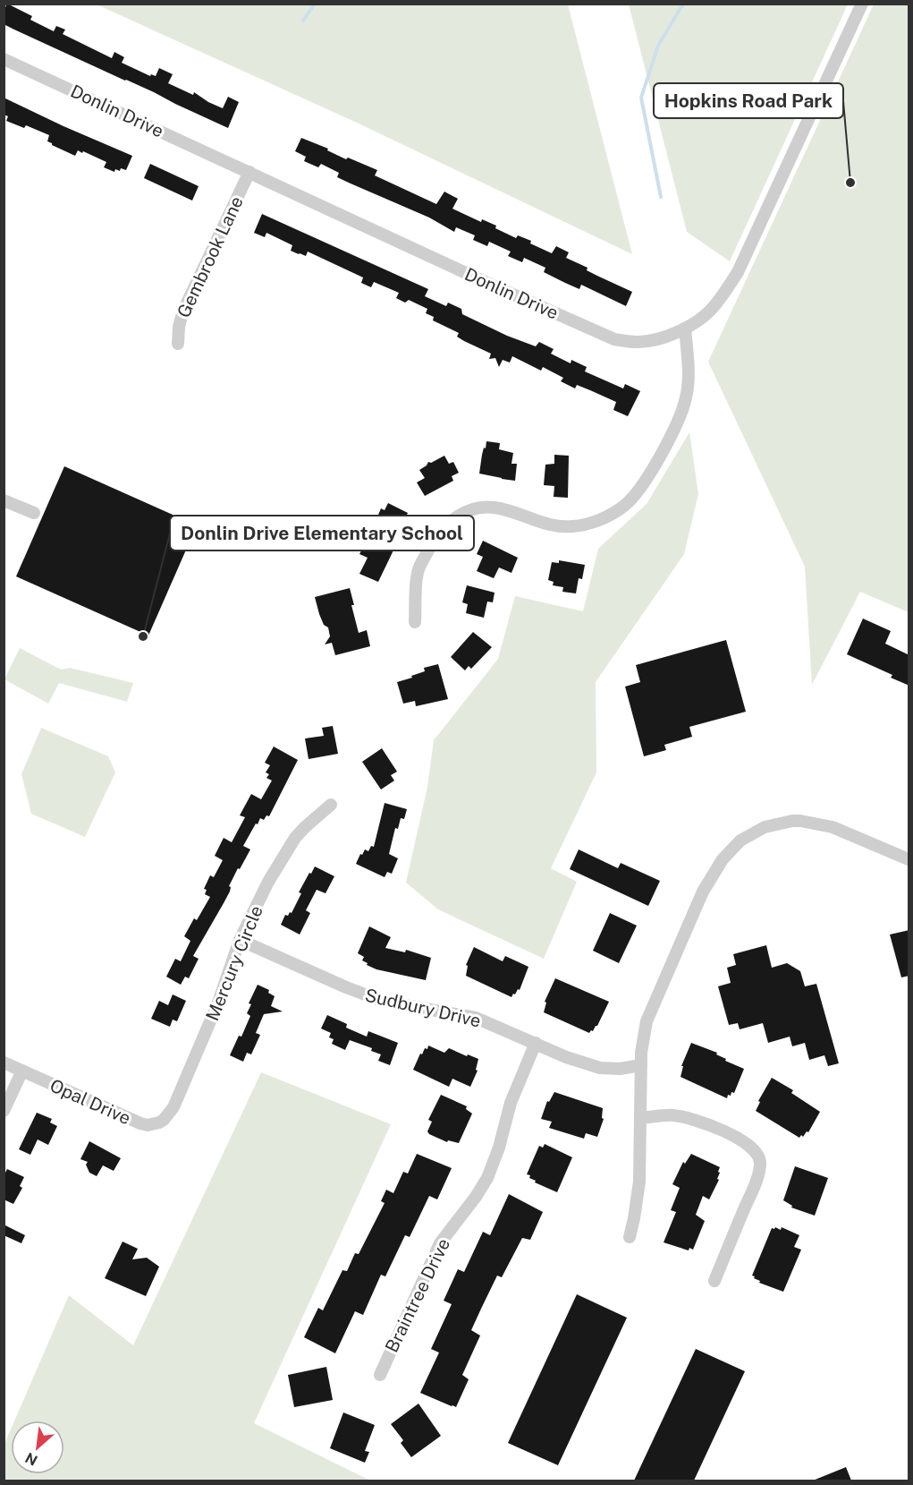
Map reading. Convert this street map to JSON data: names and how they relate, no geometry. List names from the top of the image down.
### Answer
{
  "streets": {
    "street": [
      "Donlin Drive",
      "Gembrook Lane",
      "Mercury Circle",
      "Sudbury Drive",
      "Opal Drive",
      "Braintree Drive"
    ]
  },
  "crossings": [
    ["Donlin Drive", "Gembrook Lane"],
    ["Mercury Circle", "Sudbury Drive"],
    ["Mercury Circle", "Opal Drive"],
    ["Sudbury Drive", "Braintree Drive"]
  ],
  "places": ["Hopkins Road Park", "Donlin Drive Elementary School"],
  "north": "bottom left"
}
